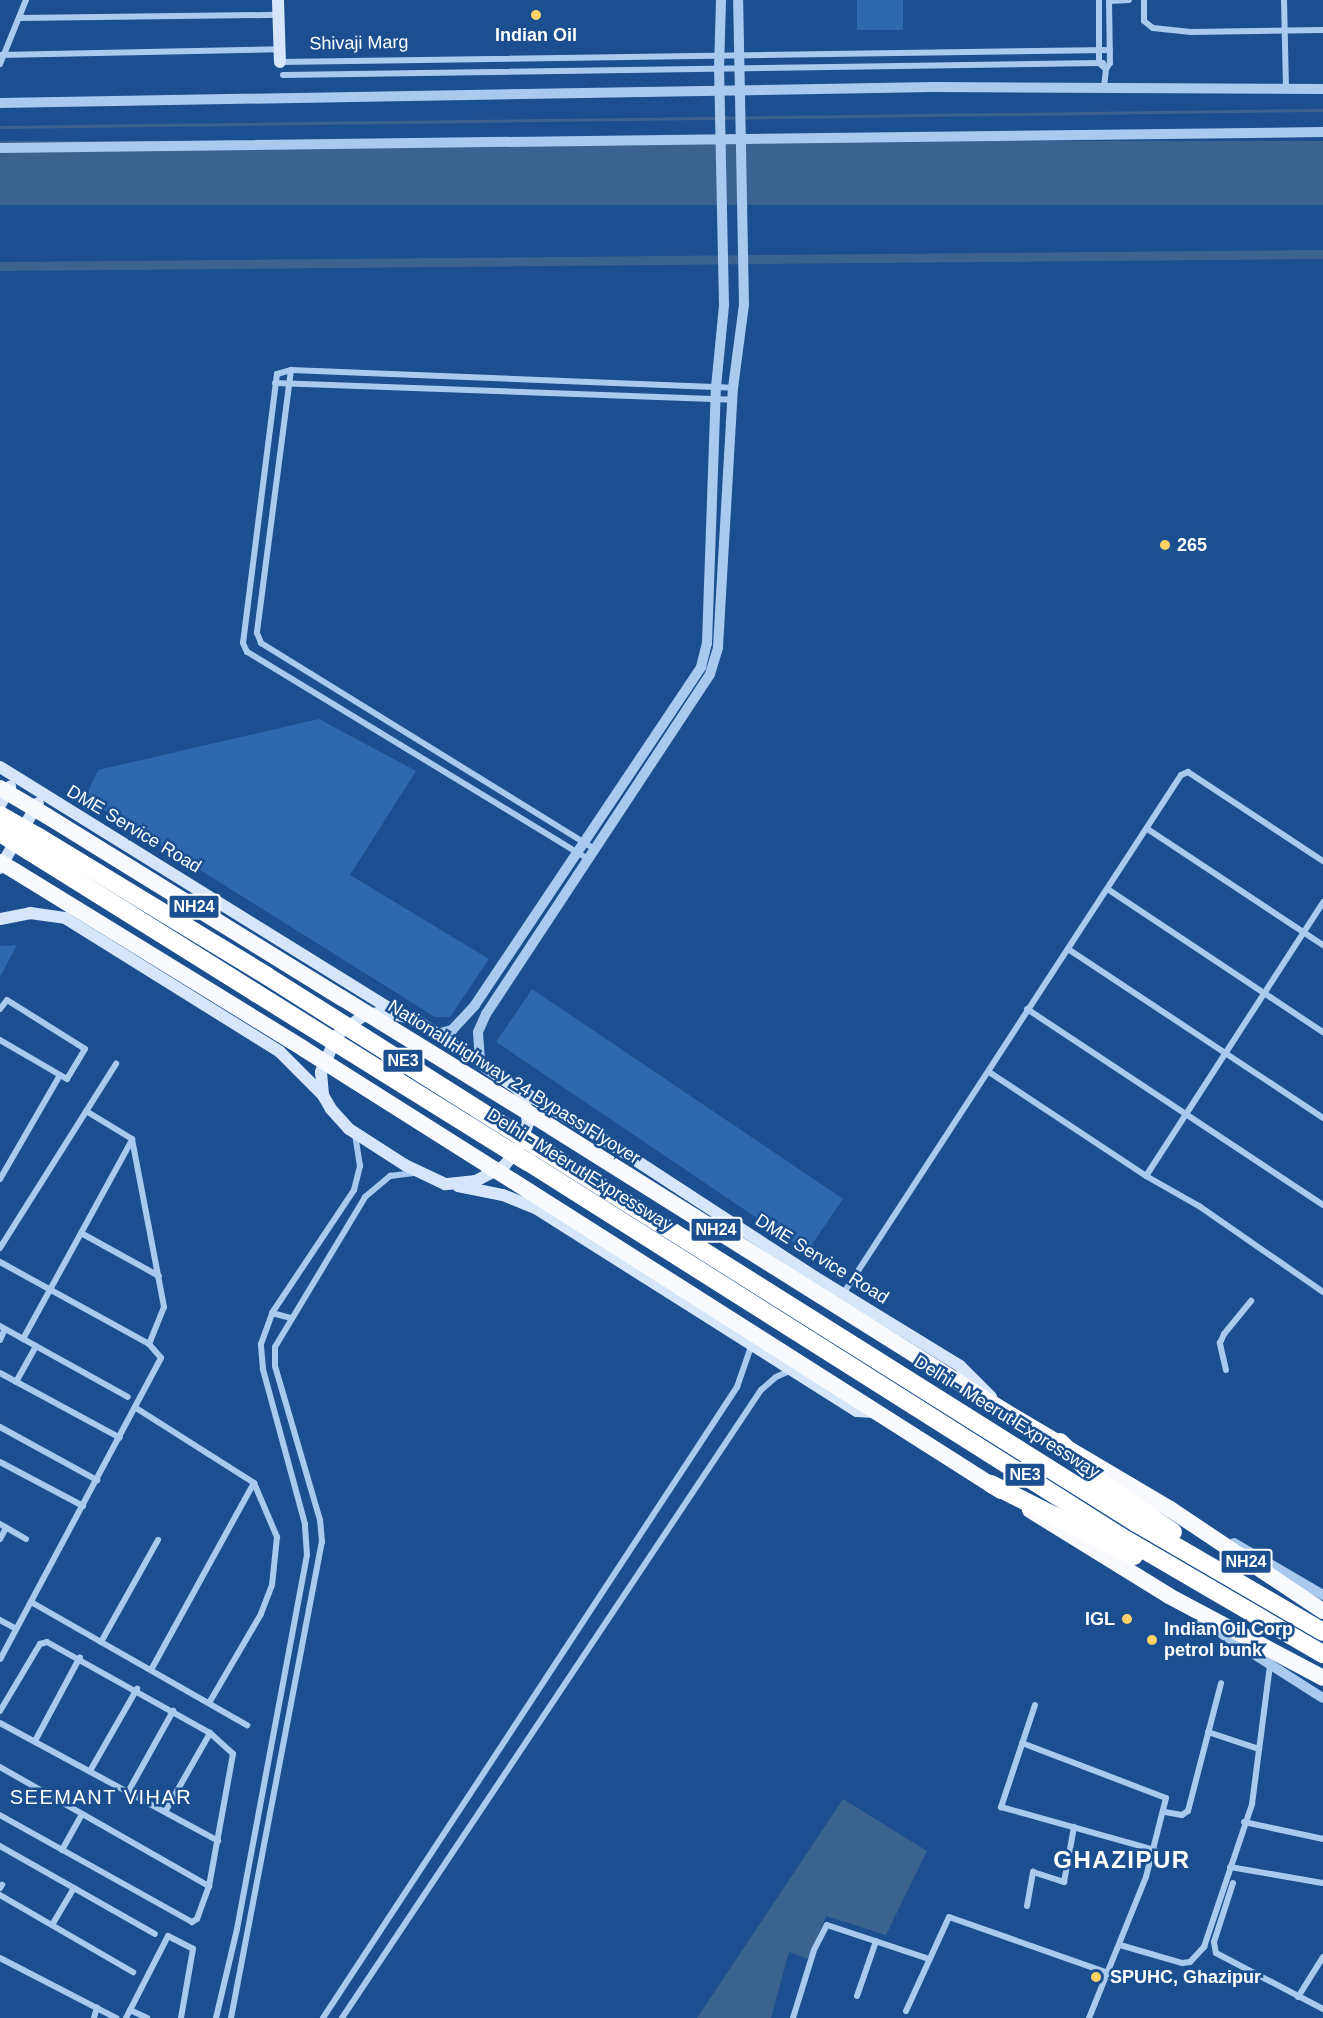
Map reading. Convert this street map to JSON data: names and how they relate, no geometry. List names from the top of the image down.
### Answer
{
  "streets": {
    "highway": [
      "NH24",
      "NE3",
      "National Highway 24 Bypass Flyover",
      "Delhi - Meerut Expressway"
    ],
    "main road": ["DME Service Road"],
    "street": ["Shivaji Marg"]
  },
  "crossings": [
    ["DME Service Road", "NH24"],
    ["DME Service Road", "National Highway 24 Bypass Flyover"],
    ["NH24", "National Highway 24 Bypass Flyover"]
  ],
  "districts": ["SEEMANT VIHAR", "GHAZIPUR"],
  "places": [
    "Indian Oil",
    "265",
    "IGL",
    "Indian Oil Corp petrol bunk",
    "SPUHC, Ghazipur"
  ]
}
